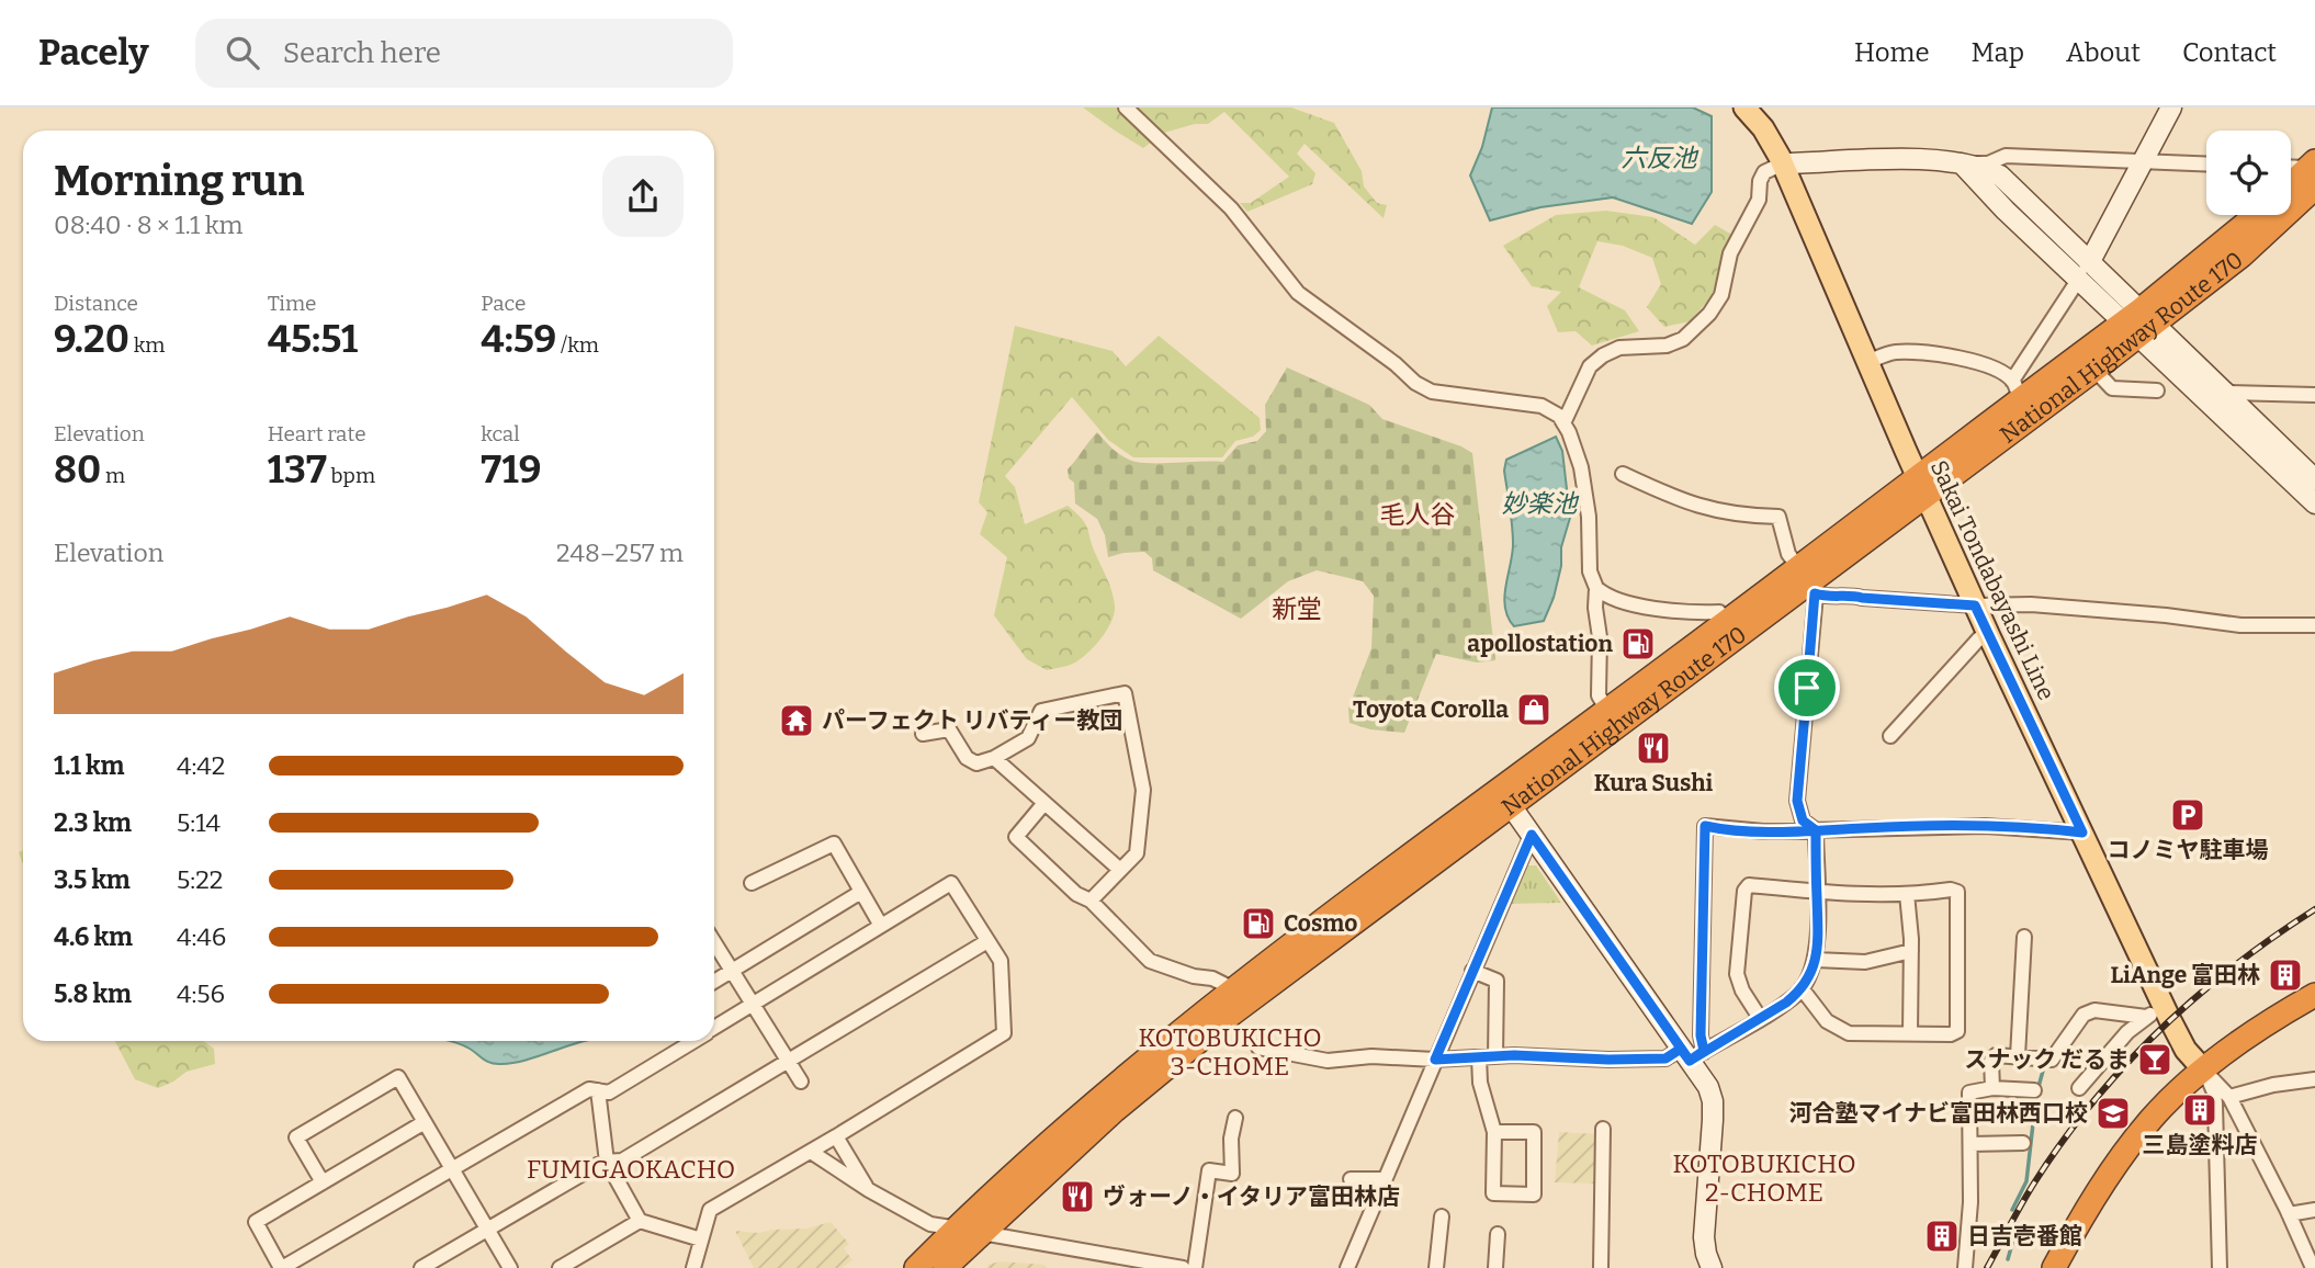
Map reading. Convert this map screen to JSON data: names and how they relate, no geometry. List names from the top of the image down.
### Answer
{
  "streets": {
    "highway": ["National Highway Route 170"],
    "main road": ["Sakai Tondabayashi Line"]
  },
  "crossings": [
    ["National Highway Route 170", "Sakai Tondabayashi Line"]
  ],
  "districts": [
    "毛人谷",
    "新堂",
    "KOTOBUKICHO 3-CHOME",
    "KOTOBUKICHO 2-CHOME",
    "FUMIGAOKACHO"
  ],
  "water": ["六反池", "妙楽池"],
  "places": {
    "fuel station": ["apollostation", "Cosmo"],
    "shop": ["Toyota Corolla"],
    "temple": ["パーフェクト リバティー教団"],
    "restaurant": ["Kura Sushi", "ヴォーノ・イタリア富田林店"],
    "parking": ["コノミヤ駐車場"],
    "building": ["LiAnge 富田林", "三島塗料店", "日吉壱番館"],
    "bar": ["スナック だるま"],
    "school or university": ["河合塾マイナビ富田林西口校"]
  },
  "page": {
    "header": "Pacely",
    "search": "Search here",
    "nav": [
      "Home",
      "Map",
      "About",
      "Contact"
    ],
    "heading": ["Morning run", "08:40 · 8 × 1.1 km"],
    "stats": [
      ["Distance", "9.20 km"],
      ["Time", "45:51"],
      ["Pace", "4:59 /km"],
      ["Elevation", "80 m"],
      ["Heart rate", "137 bpm"],
      ["kcal", "719"]
    ],
    "chart": ["Elevation", "248–257 m"],
    "list": [
      {
        "name": "1.1 km",
        "note": "4:42"
      },
      {
        "name": "2.3 km",
        "note": "5:14"
      },
      {
        "name": "3.5 km",
        "note": "5:22"
      },
      {
        "name": "4.6 km",
        "note": "4:46"
      },
      {
        "name": "5.8 km",
        "note": "4:56"
      }
    ]
  }
}
